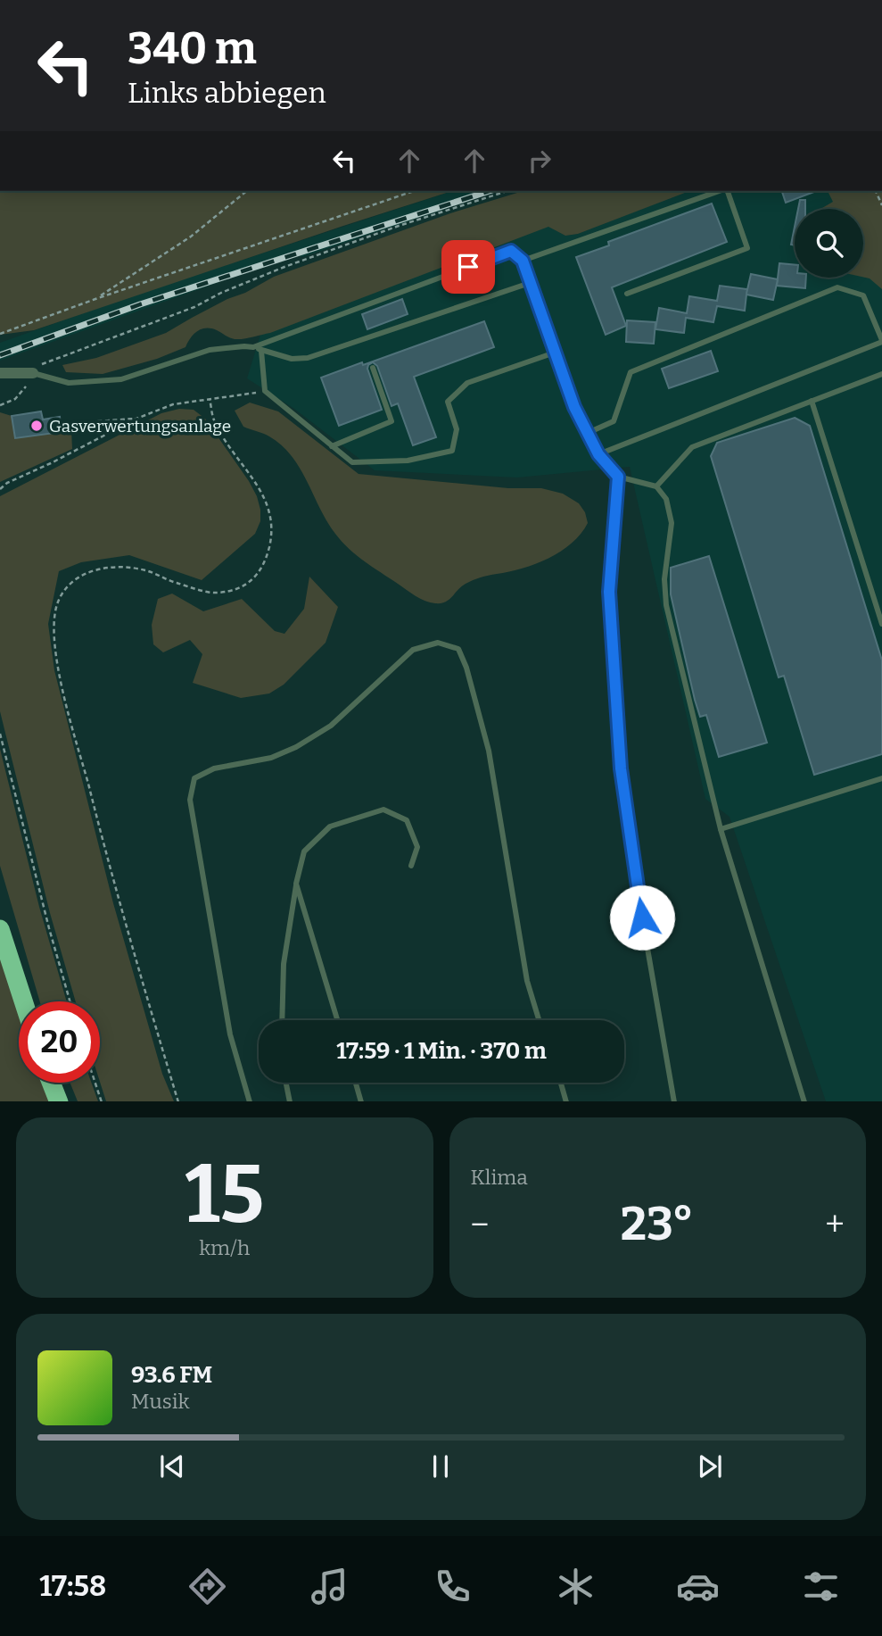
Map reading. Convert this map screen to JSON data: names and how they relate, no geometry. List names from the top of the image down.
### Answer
{
  "places": ["Gasverwertungsanlage"],
  "page": {
    "turn": ["340 m", "Links abbiegen"],
    "limit": "20",
    "trip": "17:59 · 1 Min. · 370 m",
    "tile": [
      ["15", "km/h"],
      "Klima"
    ],
    "heat": ["−", "23°", "+"],
    "song": ["93.6 FM", "Musik"],
    "tabs": "17:58"
  }
}
